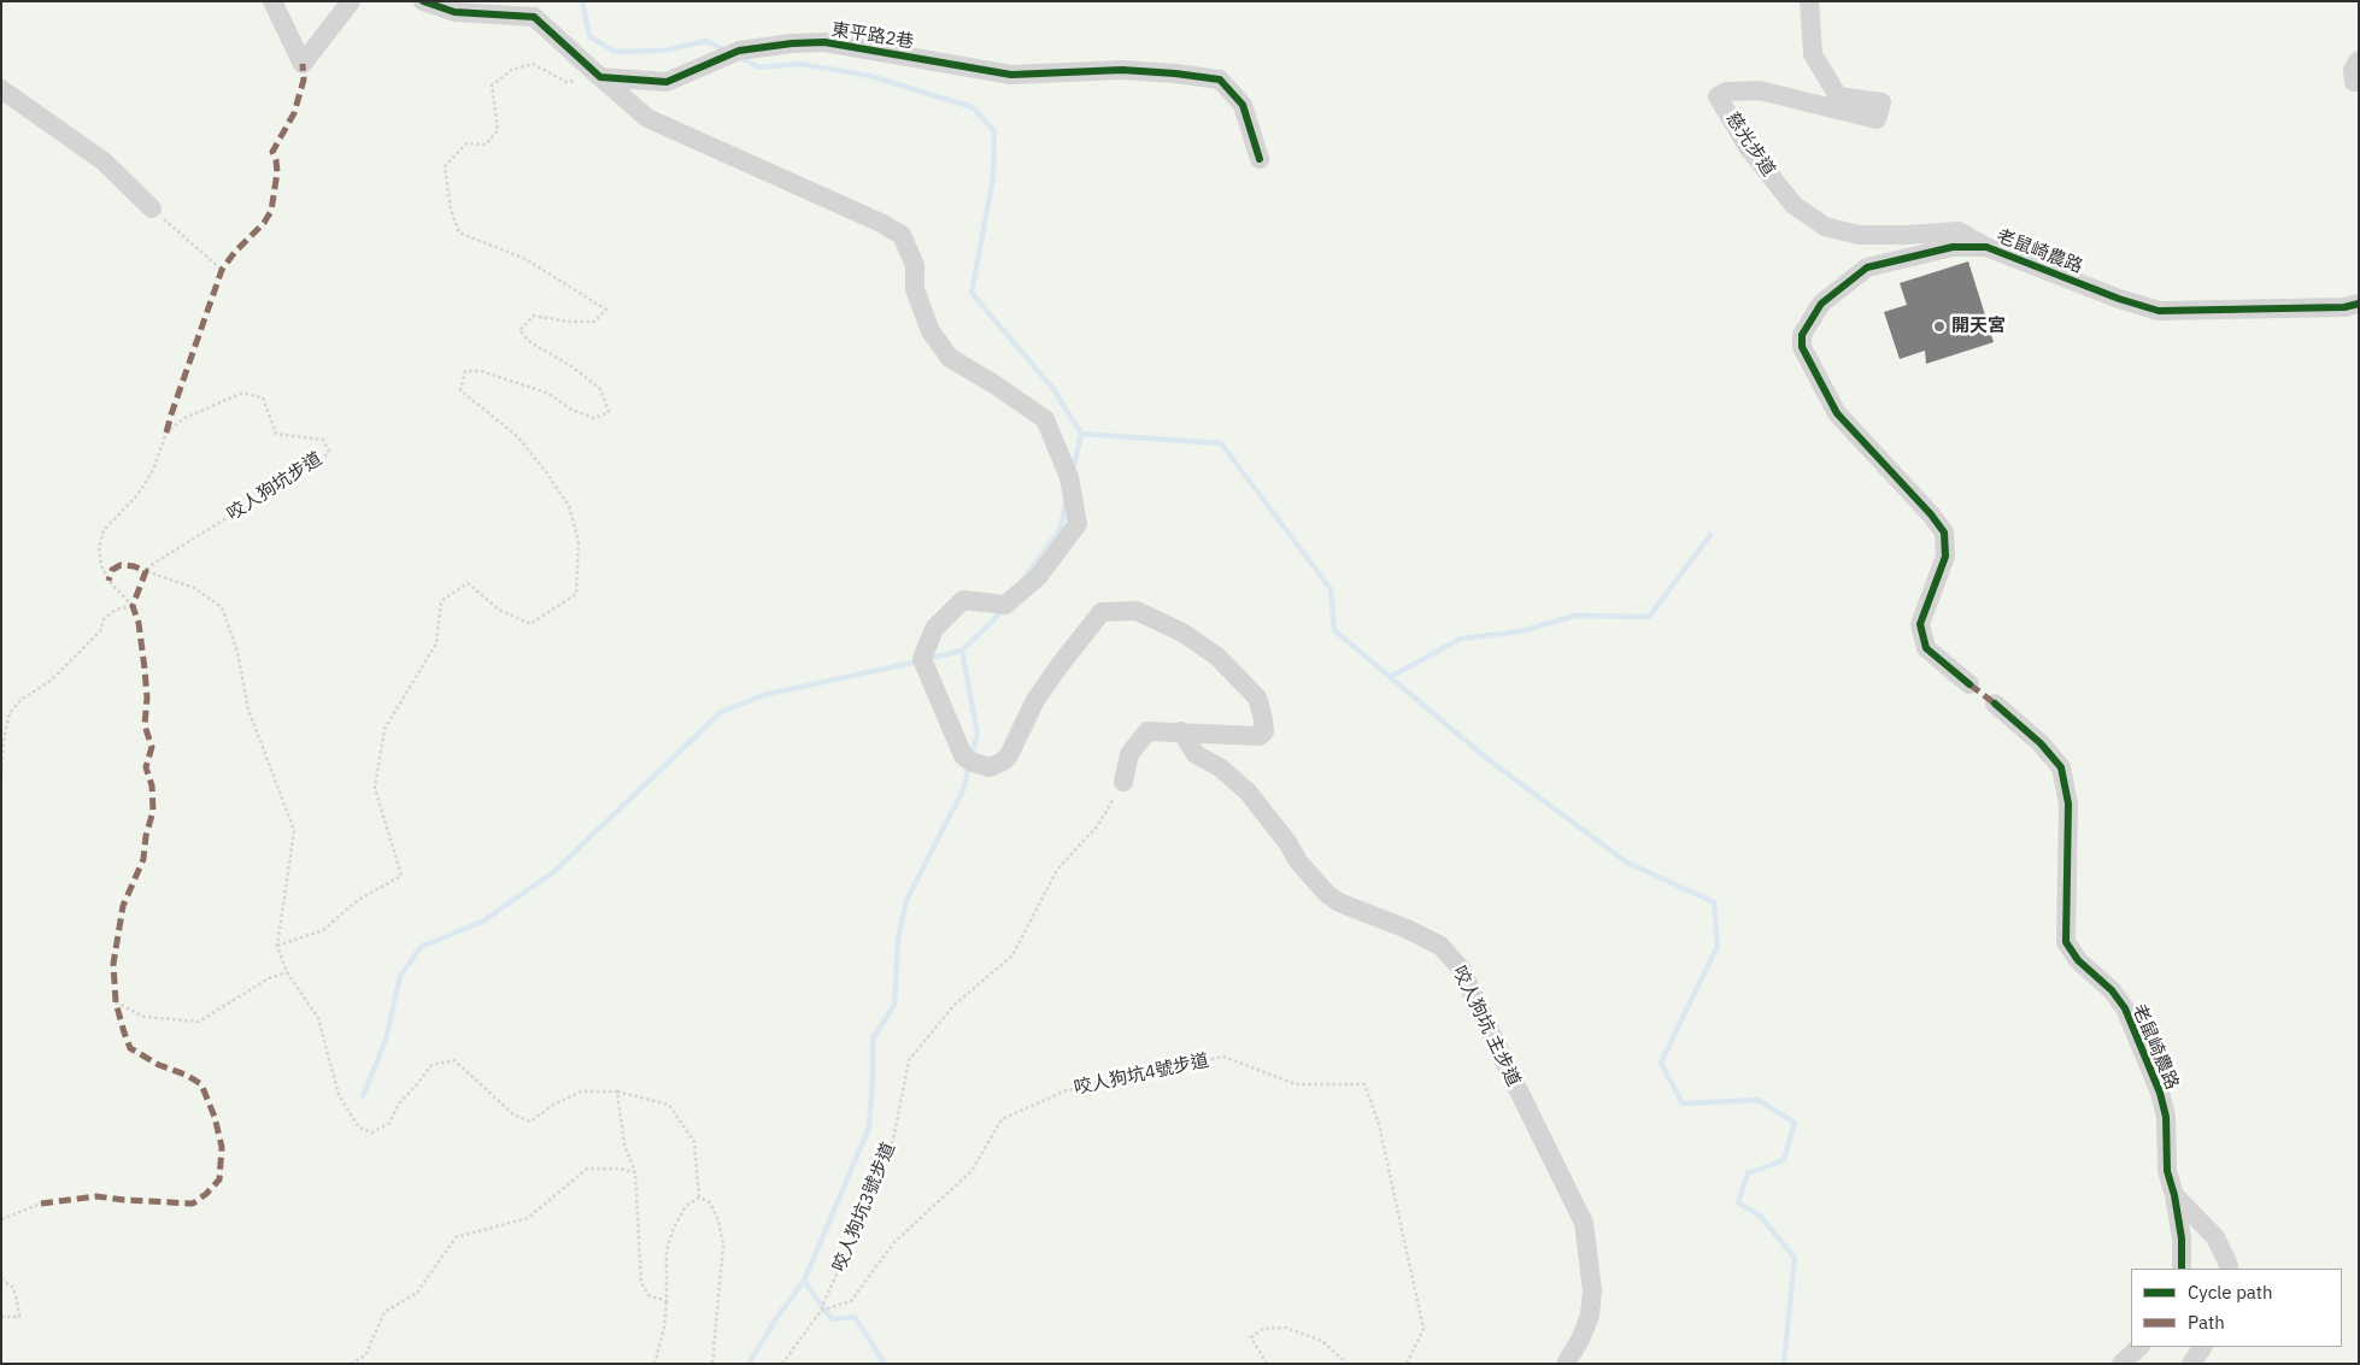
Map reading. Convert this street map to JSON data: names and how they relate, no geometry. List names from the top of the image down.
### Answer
{
  "streets": {
    "street": [
      "東平路2巷",
      "慈光步道",
      "老鼠崎農路",
      "咬人狗坑 主步道"
    ],
    "path": ["咬人狗坑步道", "咬人狗坑4號步道", "咬人狗坑3號步道"]
  },
  "crossings": [
    ["慈光步道", "老鼠崎農路"],
    ["咬人狗坑4號步道", "咬人狗坑3號步道"]
  ],
  "places": ["開天宮"],
  "legend": ["Cycle path", "Path"]
}
